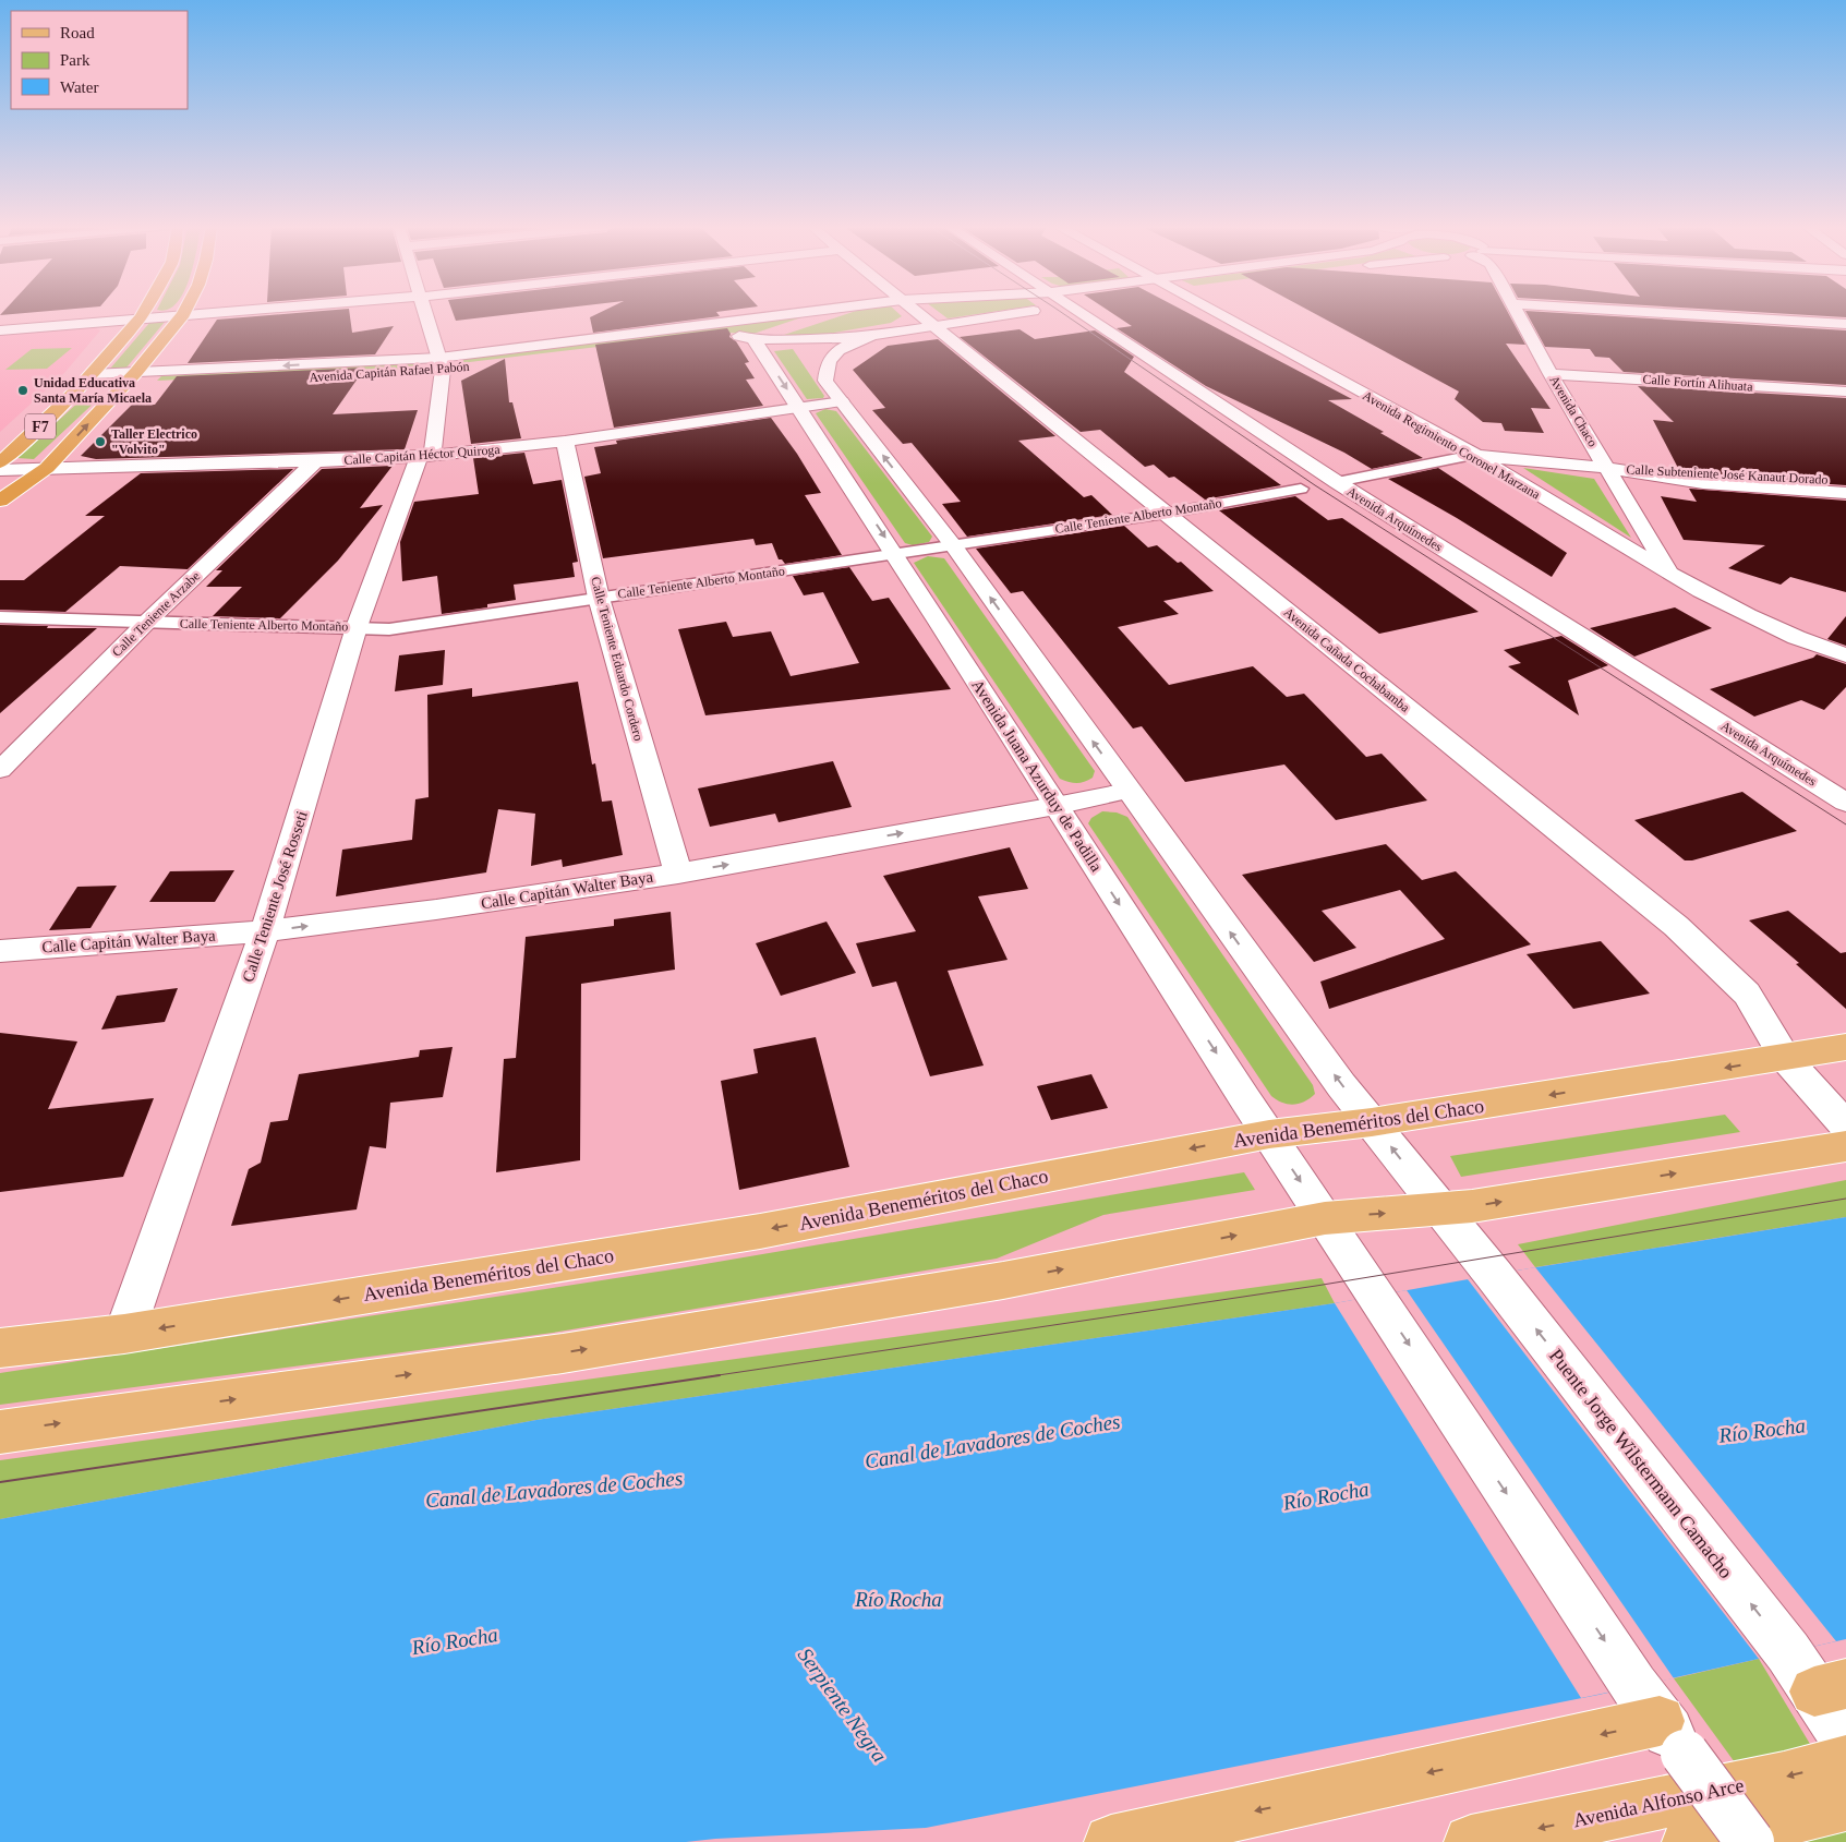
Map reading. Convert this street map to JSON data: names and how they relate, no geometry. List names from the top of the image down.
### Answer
{
  "streets": {
    "highway": ["F7"],
    "main road": ["Avenida Beneméritos del Chaco", "Avenida Alfonso Arce"],
    "street": [
      "Avenida Capitán Rafael Pabón",
      "Calle Fortín Alihuata",
      "Avenida Chaco",
      "Avenida Regimiento Coronel Marzana",
      "Calle Capitán Héctor Quiroga",
      "Calle Subteniente José Kanaut Dorado",
      "Avenida Arquímedes",
      "Calle Teniente Arzabe",
      "Calle Teniente Eduardo Cordero",
      "Avenida Cañada Cochabamba",
      "Avenida Juana Azurduy de Padilla",
      "Calle Capitán Walter Baya",
      "Calle Teniente José Rosseti",
      "Puente Jorge Wilstermann Camacho"
    ],
    "lane": ["Calle Teniente Alberto Montaño"]
  },
  "crossings": [
    ["Avenida Capitán Rafael Pabón", "F7"],
    ["Avenida Capitán Rafael Pabón", "Avenida Cañada Cochabamba"],
    ["Avenida Capitán Rafael Pabón", "Avenida Juana Azurduy de Padilla"],
    ["Avenida Capitán Rafael Pabón", "Calle Teniente José Rosseti"],
    ["Calle Fortín Alihuata", "Avenida Chaco"],
    ["Avenida Chaco", "Avenida Regimiento Coronel Marzana"],
    ["Avenida Chaco", "Calle Subteniente José Kanaut Dorado"],
    ["F7", "Calle Capitán Héctor Quiroga"],
    ["Avenida Regimiento Coronel Marzana", "Calle Subteniente José Kanaut Dorado"],
    ["Calle Capitán Héctor Quiroga", "Calle Teniente Arzabe"],
    ["Calle Capitán Héctor Quiroga", "Calle Teniente Eduardo Cordero"],
    ["Calle Capitán Héctor Quiroga", "Avenida Juana Azurduy de Padilla"],
    ["Calle Capitán Héctor Quiroga", "Calle Teniente José Rosseti"],
    ["Calle Teniente Alberto Montaño", "Calle Teniente Arzabe"],
    ["Calle Teniente Alberto Montaño", "Calle Teniente Eduardo Cordero"],
    ["Calle Teniente Alberto Montaño", "Avenida Cañada Cochabamba"],
    ["Calle Teniente Alberto Montaño", "Avenida Juana Azurduy de Padilla"],
    ["Calle Teniente Alberto Montaño", "Calle Teniente José Rosseti"],
    ["Calle Teniente Eduardo Cordero", "Calle Capitán Walter Baya"],
    ["Avenida Cañada Cochabamba", "Avenida Beneméritos del Chaco"],
    ["Avenida Juana Azurduy de Padilla", "Calle Capitán Walter Baya"],
    ["Avenida Juana Azurduy de Padilla", "Avenida Beneméritos del Chaco"],
    ["Calle Capitán Walter Baya", "Calle Teniente José Rosseti"],
    ["Calle Teniente José Rosseti", "Avenida Beneméritos del Chaco"],
    ["Puente Jorge Wilstermann Camacho", "Avenida Alfonso Arce"]
  ],
  "one_way": ["Calle Capitán Walter Baya", "Puente Jorge Wilstermann Camacho"],
  "water": ["Río Rocha", "Canal de Lavadores de Coches", "Serpiente Negra"],
  "places": ["Unidad Educativa Santa María Micaela", "Taller Electrico \"Volvito\""],
  "legend": ["Road", "Park", "Water"]
}
